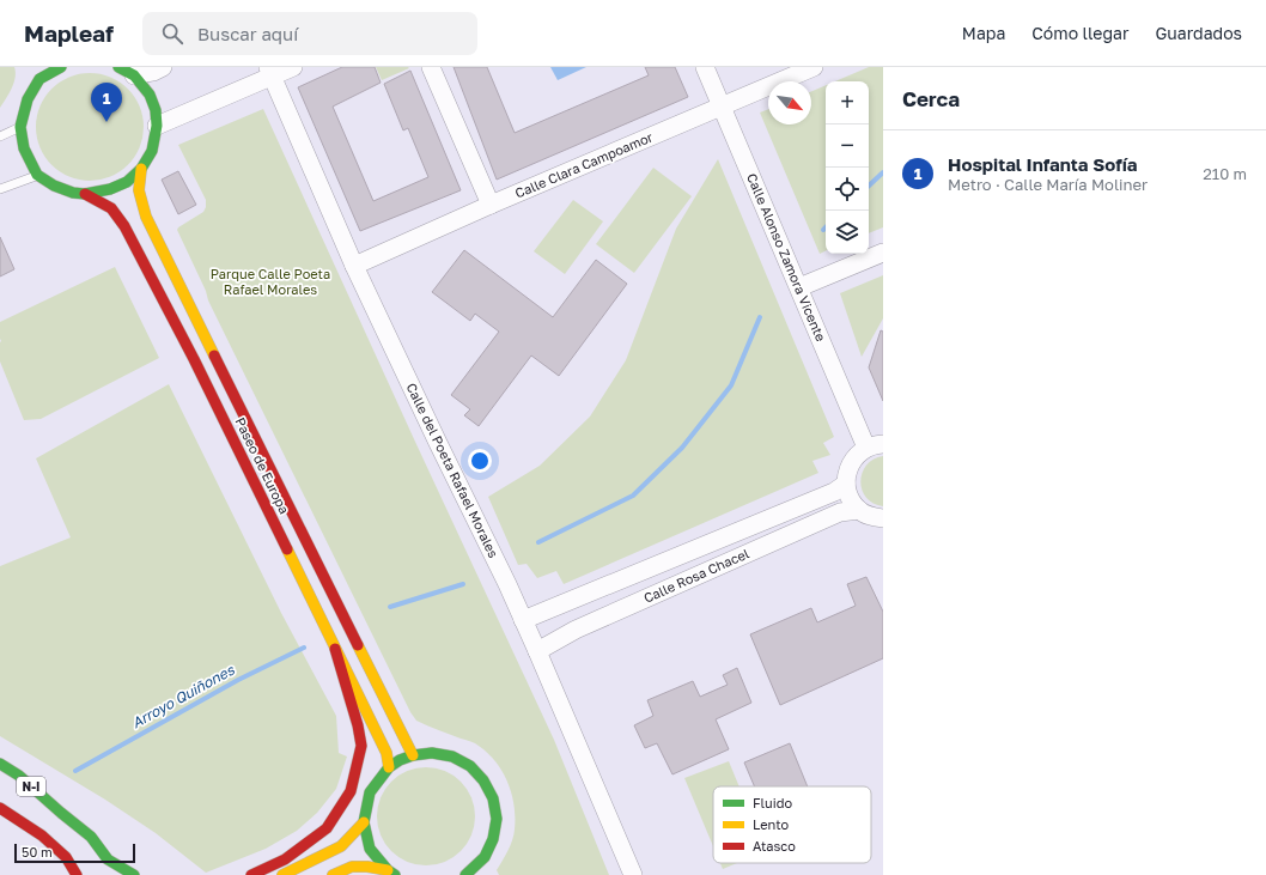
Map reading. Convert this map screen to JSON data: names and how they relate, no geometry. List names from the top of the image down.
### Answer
{
  "streets": {
    "main road": ["Paseo de Europa", "N-I"],
    "street": [
      "Calle Clara Campoamor",
      "Calle Alonso Zamora Vicente",
      "Calle del Poeta Rafael Morales",
      "Calle Rosa Chacel"
    ]
  },
  "crossings": [
    ["Calle Clara Campoamor", "Calle Alonso Zamora Vicente"],
    ["Calle Clara Campoamor", "Calle del Poeta Rafael Morales"],
    ["Calle del Poeta Rafael Morales", "Calle Rosa Chacel"]
  ],
  "water": ["Arroyo Quiñones"],
  "parks": ["Parque Calle Poeta Rafael Morales"],
  "legend": ["Fluido", "Lento", "Atasco"],
  "scale_bar": "50 m",
  "north": "bottom right",
  "page": {
    "header": "Mapleaf",
    "search": "Buscar aquí",
    "nav": ["Mapa", "Cómo llegar", "Guardados"],
    "heading": "Cerca",
    "map_buttons": ["+", "−"],
    "pins": "1",
    "list": [
      {
        "mark": "1",
        "name": "Hospital Infanta Sofía",
        "note": "Metro · Calle María Moliner",
        "value": "210 m"
      }
    ],
    "scale": "50 m"
  }
}
